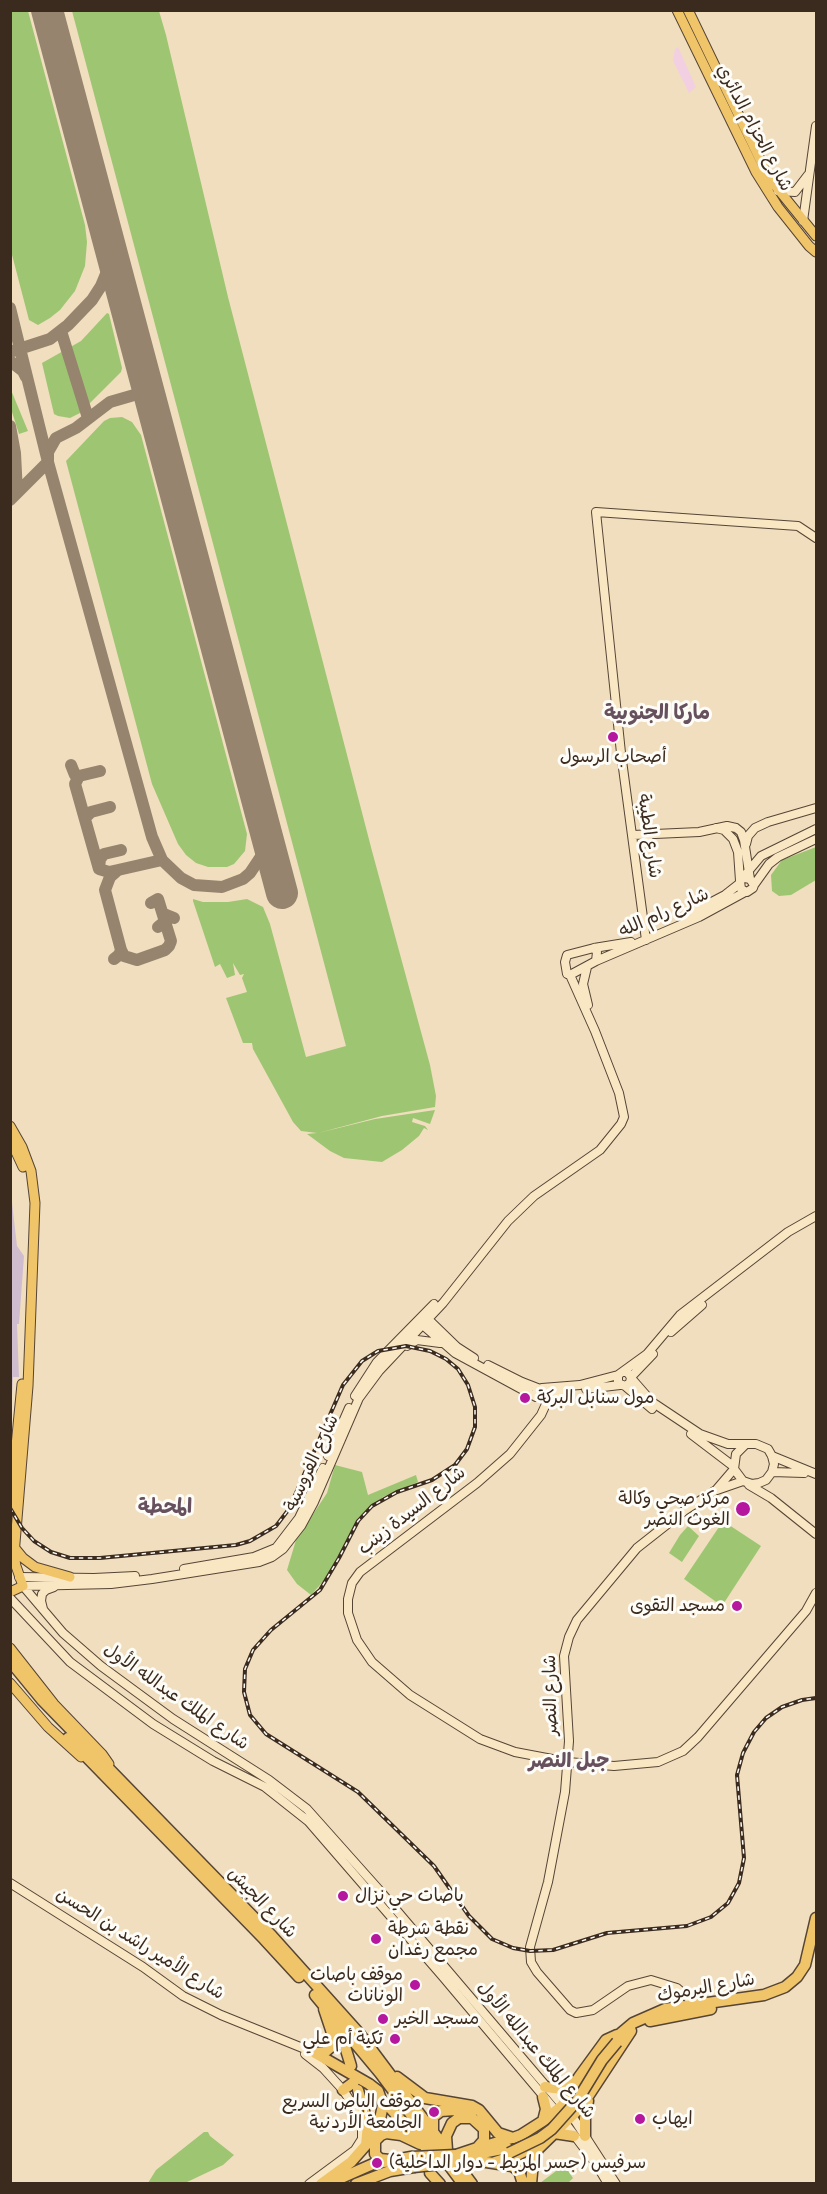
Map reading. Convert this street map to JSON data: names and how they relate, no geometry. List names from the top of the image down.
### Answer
{
  "streets": {
    "highway": ["شارع الجيش", "شارع اليرموك"],
    "main road": ["شارع الحزام الدائري", "شارع الفروسية", "شارع الملك عبدالله الأول"],
    "street": [
      "شارع الطيبة",
      "شارع رام الله",
      "شارع السيدة زينب",
      "شارع النصر",
      "شارع الأمير راشد بن الحسن"
    ]
  },
  "crossings": [
    ["شارع الطيبة", "شارع رام الله"],
    ["شارع رام الله", "شارع الفروسية"],
    ["شارع الفروسية", "شارع الملك عبدالله الأول"],
    ["شارع السيدة زينب", "شارع النصر"],
    ["شارع الجيش", "شارع اليرموك"]
  ],
  "districts": ["ماركا الجنوبية", "المحطة", "جبل النصر"],
  "places": [
    "أصحاب الرسول",
    "مول سنابل البركة",
    "مركز صحي وكالة الغوث النصر",
    "مسجد التقوى",
    "باصات حي نزال",
    "نقطة شرطة مجمع رغدان",
    "موقف باصات الونانات",
    "مسجد الخير",
    "تكية أم علي",
    "موقف الباص السريع الجامعة الأردنية",
    "ايهاب",
    "سرفيس (جسر المربط - دوار الداخلية)"
  ]
}
